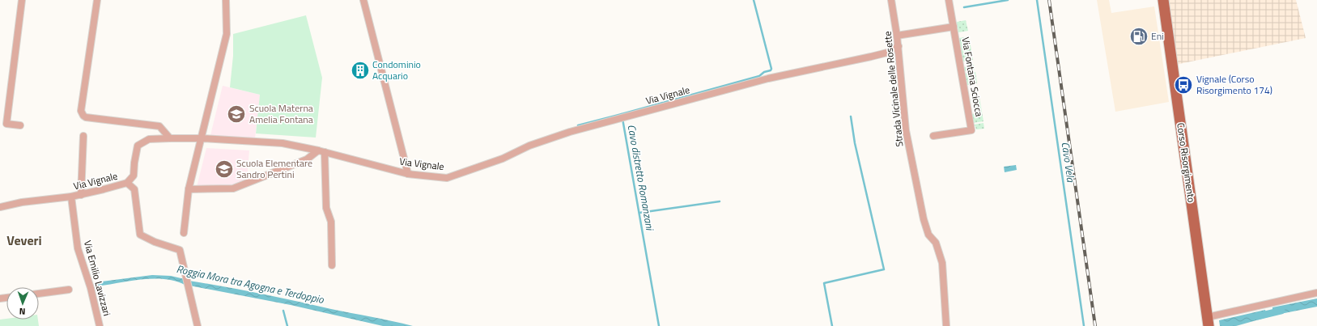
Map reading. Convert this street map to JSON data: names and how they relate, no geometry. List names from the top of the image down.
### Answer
{
  "streets": {
    "main road": ["Corso Risorgimento"],
    "street": [
      "Via Fontana Sciocca",
      "Strada Vicinale delle Rosette",
      "Via Vignale",
      "Via Emilio Lavizzari"
    ]
  },
  "crossings": [
    ["Via Fontana Sciocca", "Strada Vicinale delle Rosette"],
    ["Strada Vicinale delle Rosette", "Via Vignale"],
    ["Via Vignale", "Via Emilio Lavizzari"]
  ],
  "districts": ["Veveri"],
  "water": ["Cavo Vela", "Cavo distretto Romanzani", "Roggia Mora tra Agogna e Terdoppio"],
  "places": {
    "fuel station": ["Eni"],
    "building": ["Condominio Acquario"],
    "bus stop": ["Vignale (Corso Risorgimento 174)"],
    "school or university": ["Scuola Materna Amelia Fontana", "Scuola Elementare Sandro Pertini"]
  },
  "north": "bottom"
}
